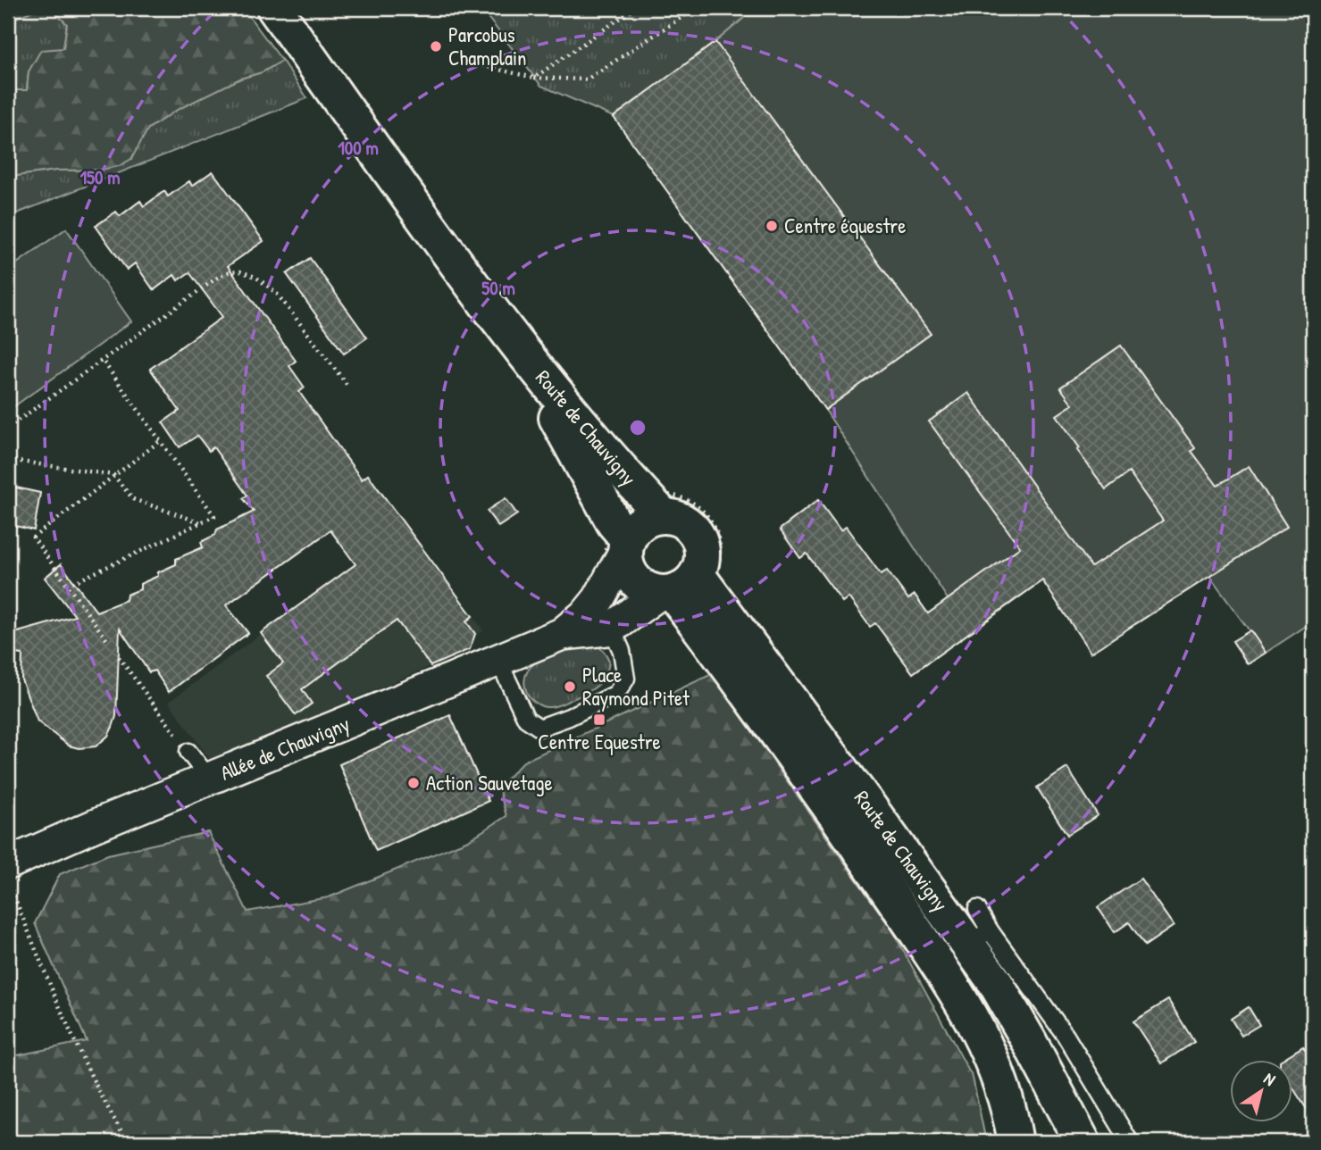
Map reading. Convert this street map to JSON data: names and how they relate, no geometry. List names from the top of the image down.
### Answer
{
  "streets": {
    "main road": ["Route de Chauvigny"],
    "street": ["Allée de Chauvigny"]
  },
  "crossings": [
    ["Route de Chauvigny", "Allée de Chauvigny"]
  ],
  "places": {
    "other": [
      "Parcobus Champlain",
      "Centre équestre",
      "Place Raymond Pitet",
      "Action Sauvetage"
    ],
    "transit": ["Centre Equestre"]
  },
  "north": "top right",
  "rings": ["100 m", "150 m", "50 m"]
}
